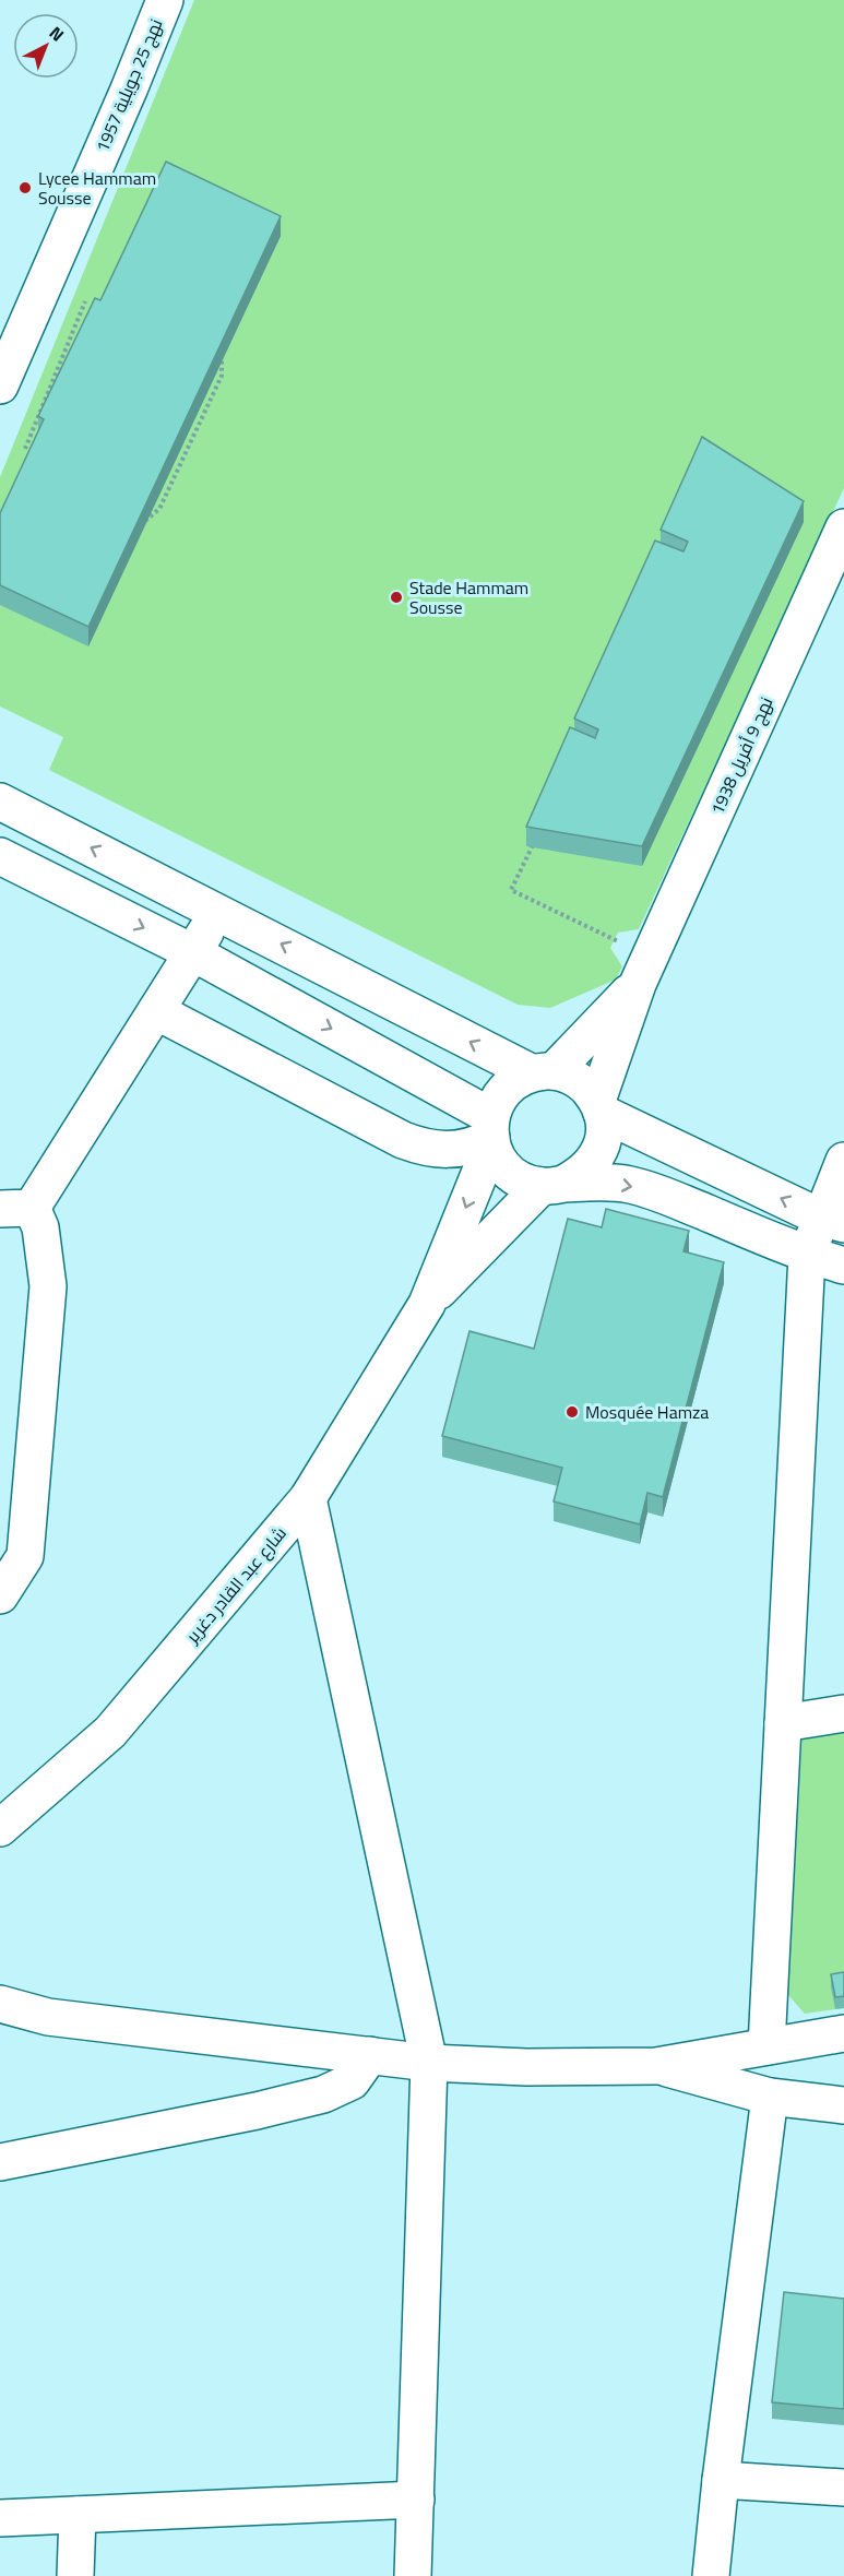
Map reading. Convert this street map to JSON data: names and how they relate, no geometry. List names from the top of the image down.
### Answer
{
  "streets": {
    "street": ["نهج 25 جويلية 1957", "نهج 9 أفريل 1938", "شارع عبد القادر دغرير"]
  },
  "crossings": [
    ["نهج 9 أفريل 1938", "شارع عبد القادر دغرير"]
  ],
  "places": ["Lycee Hammam Sousse", "Stade Hammam Sousse", "Mosquée Hamza"],
  "north": "top right"
}
